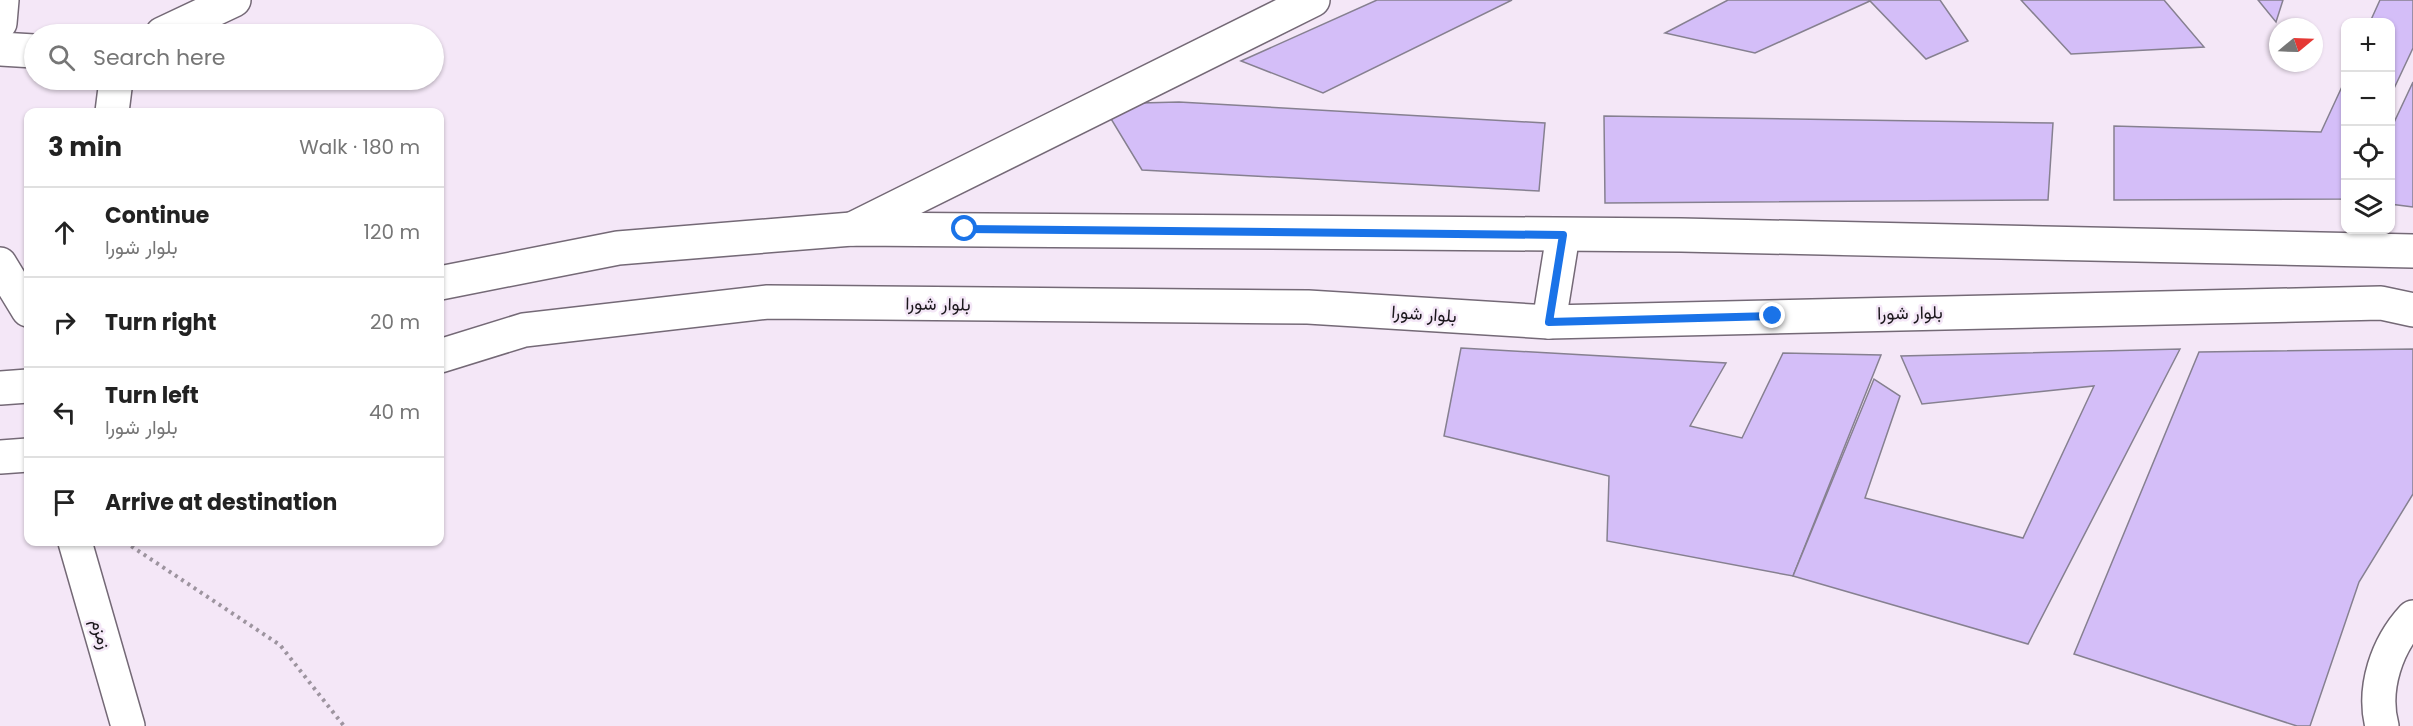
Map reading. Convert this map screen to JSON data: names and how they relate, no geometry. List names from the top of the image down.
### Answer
{
  "streets": {
    "main road": ["بلوار شورا", "زمزم"]
  },
  "north": "right",
  "page": {
    "map_buttons": ["+", "−"],
    "search": "Search here",
    "heading": ["3 min", "Walk · 180 m"],
    "list": [
      ["Continue", "بلوار شورا", "120 m"],
      ["Turn right", "20 m"],
      ["Turn left", "بلوار شورا", "40 m"],
      "Arrive at destination"
    ]
  }
}
